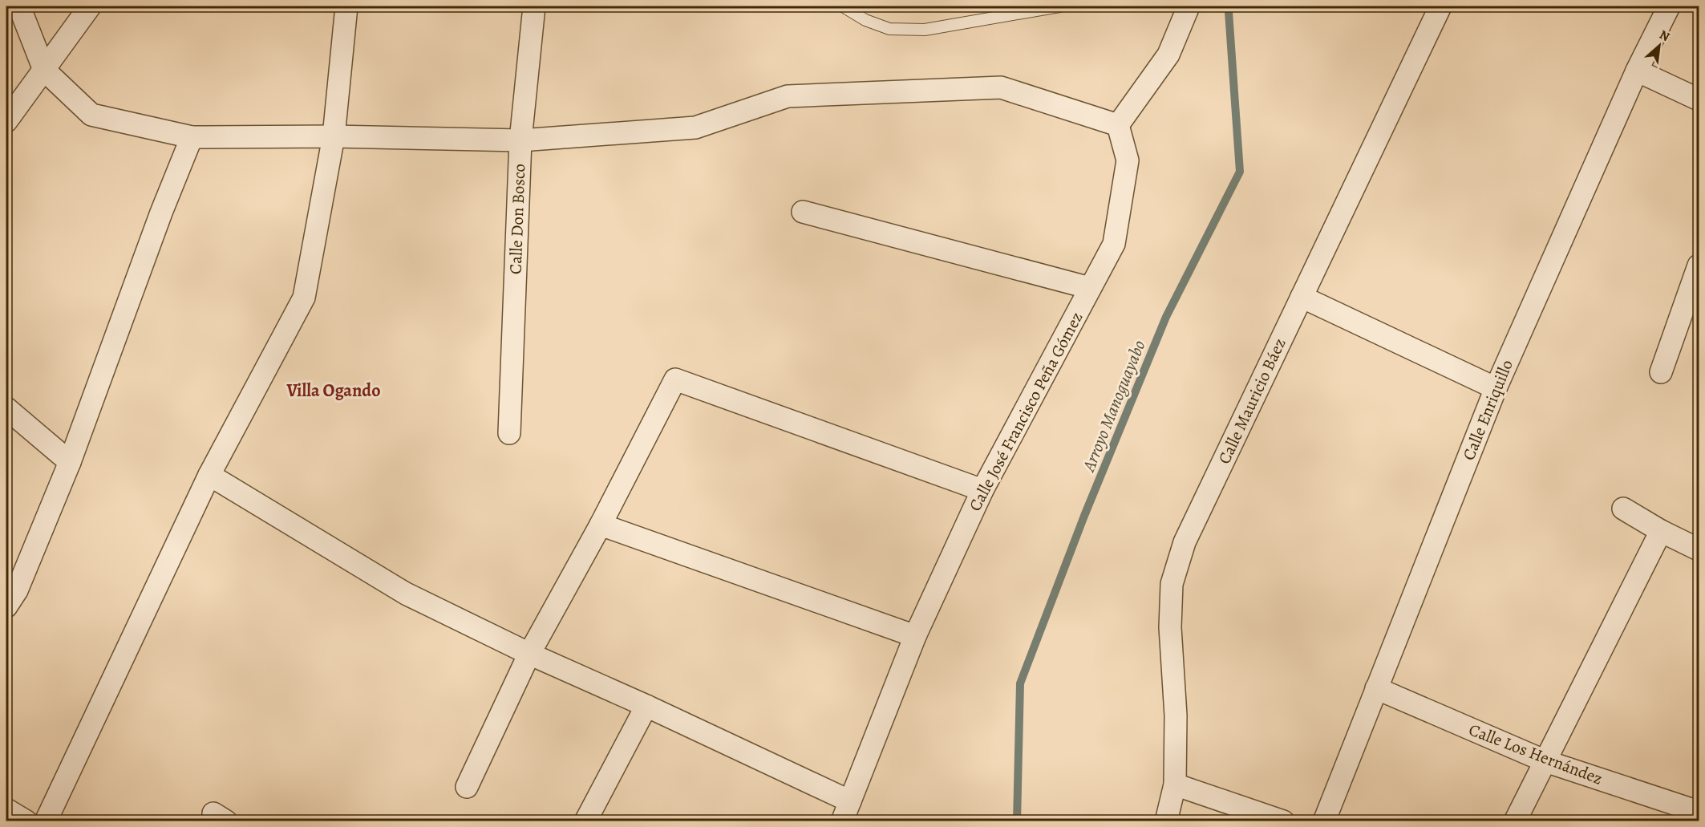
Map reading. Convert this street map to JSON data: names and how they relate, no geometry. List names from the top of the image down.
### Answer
{
  "streets": {
    "street": [
      "Calle Don Bosco",
      "Calle Mauricio Báez",
      "Calle Enriquillo",
      "Calle José Francisco Peña Gómez",
      "Calle Los Hernández"
    ]
  },
  "crossings": [
    ["Calle Enriquillo", "Calle Los Hernández"]
  ],
  "districts": ["Villa Ogando"],
  "water": ["Arroyo Manoguayabo"],
  "north": "top right"
}
